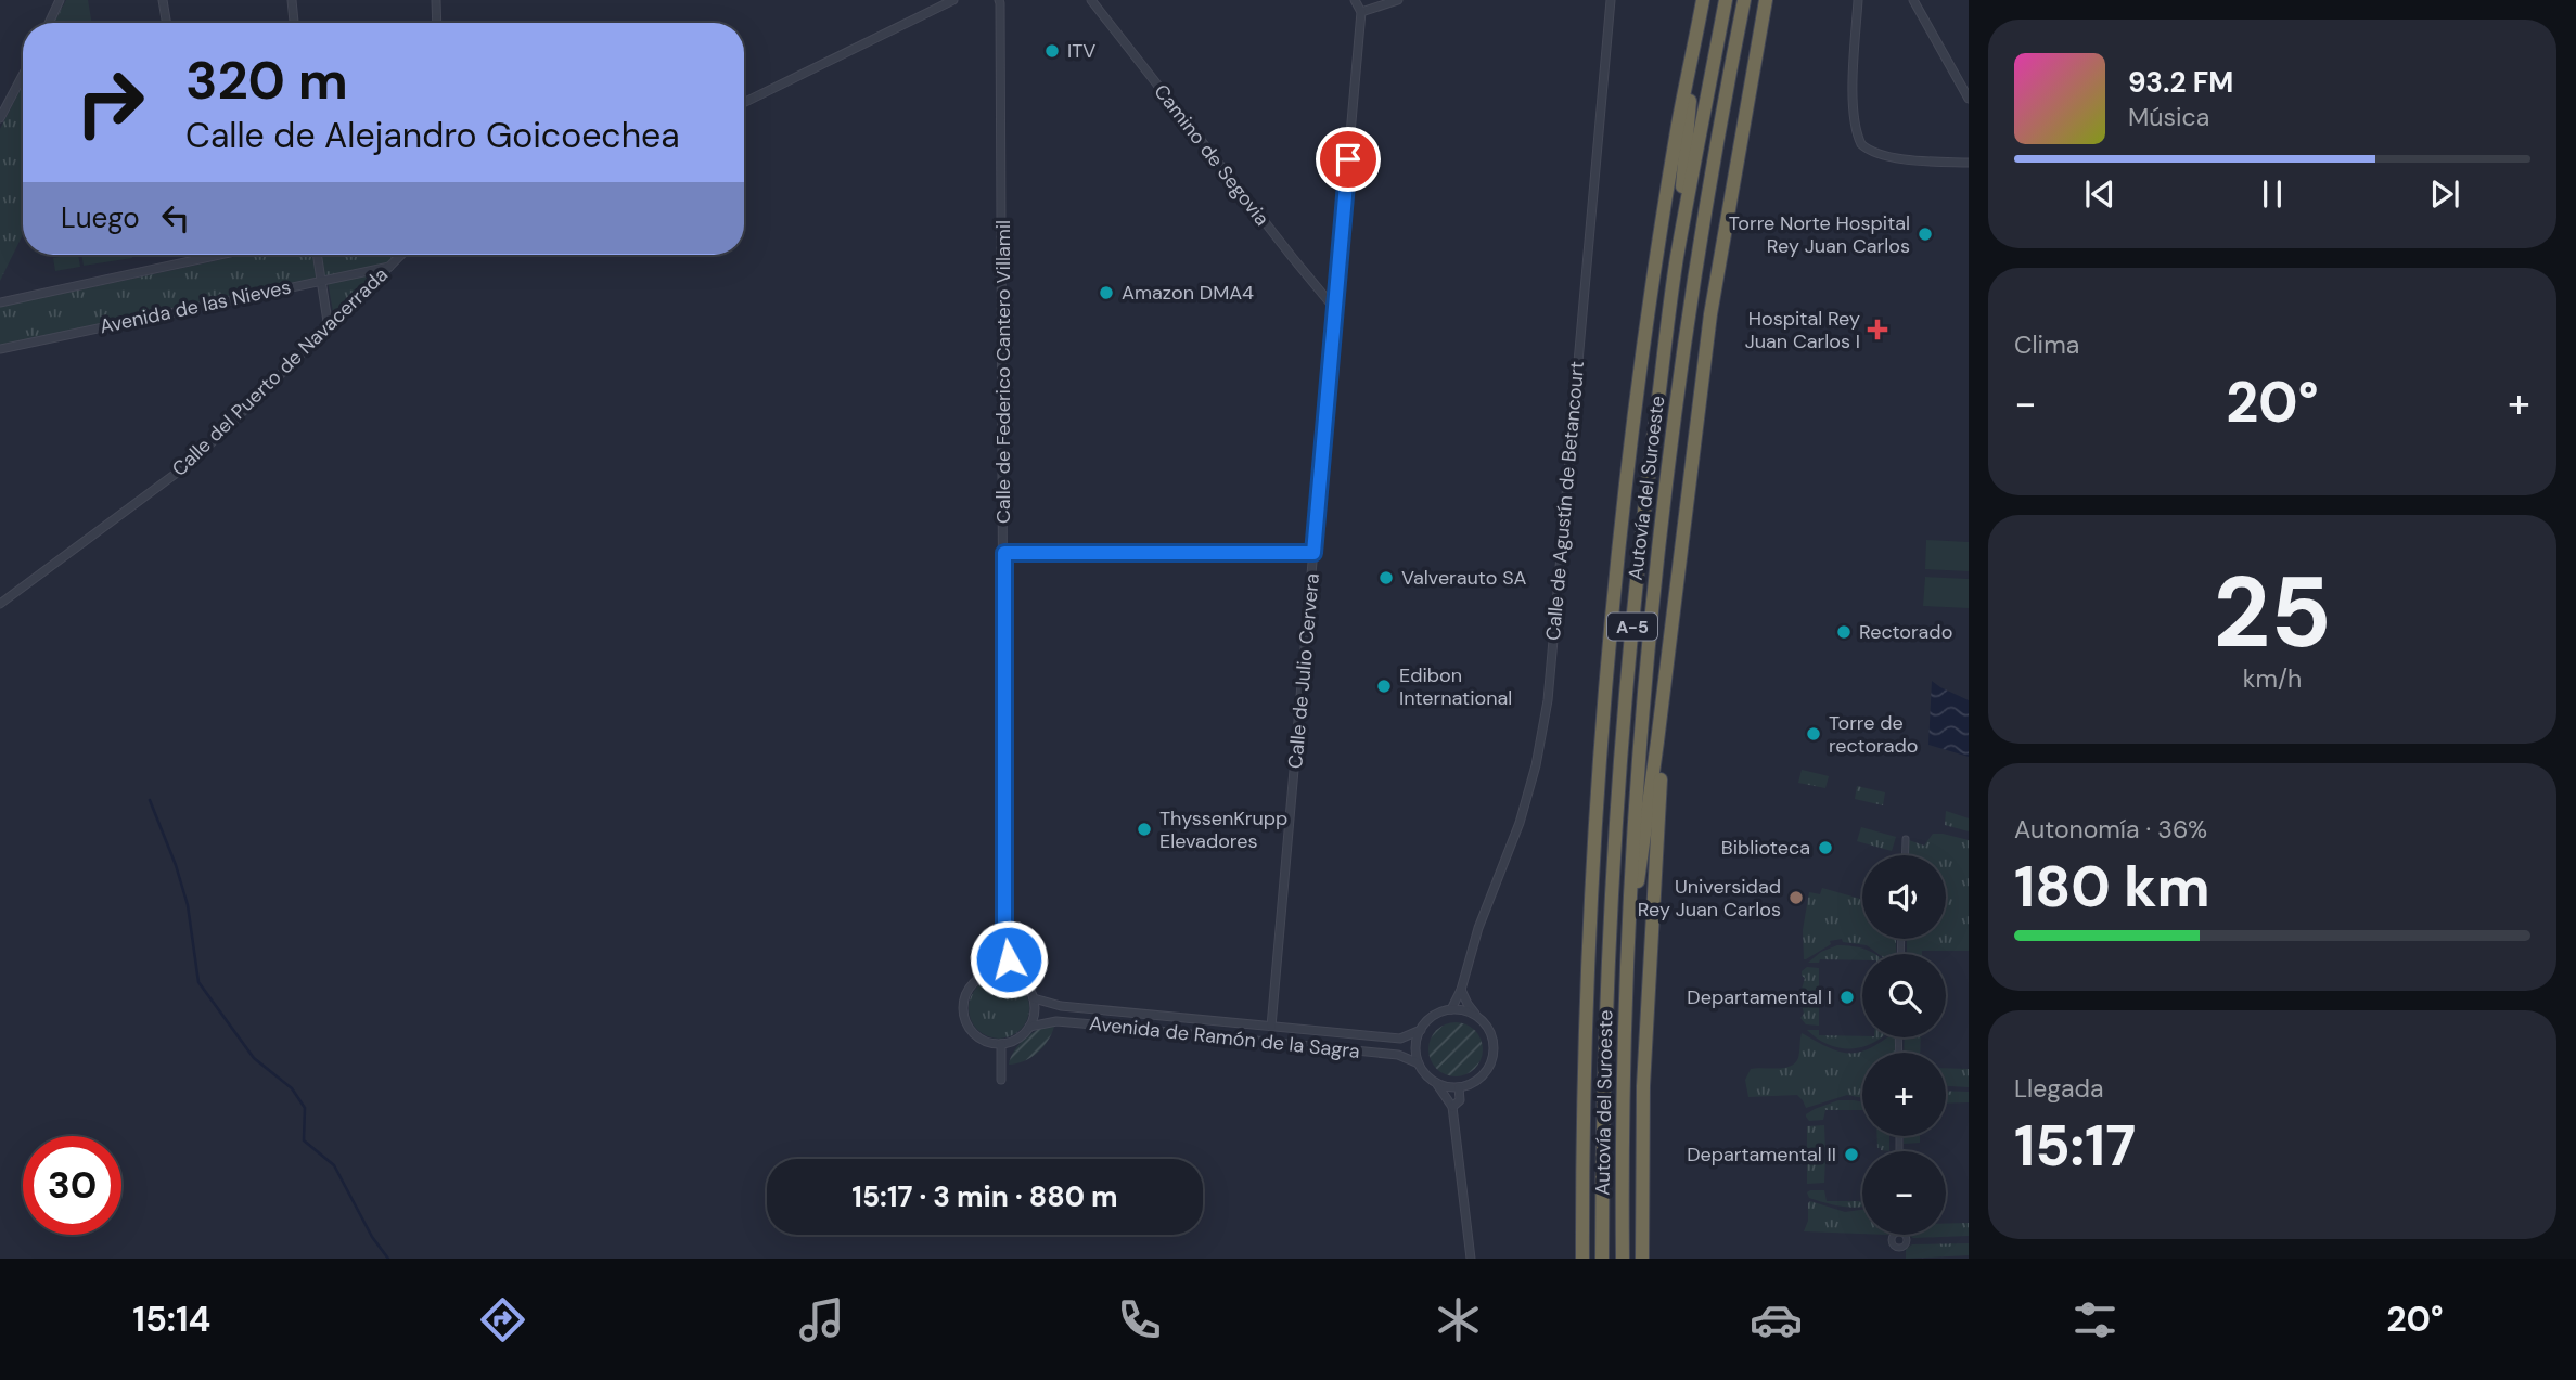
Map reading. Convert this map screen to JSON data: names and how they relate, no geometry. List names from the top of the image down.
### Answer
{
  "streets": {
    "highway": ["Autovía del Suroeste", "A-5"],
    "street": [
      "Camino de Segovia",
      "Avenida de las Nieves",
      "Calle del Puerto de Navacerrada",
      "Calle de Federico Cantero Villamil",
      "Calle de Agustín de Betancourt",
      "Calle de Julio Cervera",
      "Avenida de Ramón de la Sagra"
    ]
  },
  "crossings": [
    ["Camino de Segovia", "Calle de Julio Cervera"],
    ["Avenida de las Nieves", "Calle del Puerto de Navacerrada"],
    ["Calle de Federico Cantero Villamil", "Avenida de Ramón de la Sagra"],
    ["Calle de Agustín de Betancourt", "Avenida de Ramón de la Sagra"],
    ["Calle de Julio Cervera", "Avenida de Ramón de la Sagra"]
  ],
  "places": {
    "other": [
      "ITV",
      "Torre Norte Hospital Rey Juan Carlos",
      "Amazon DMA4",
      "Valverauto SA",
      "Rectorado",
      "Edibon International",
      "Torre de rectorado",
      "ThyssenKrupp Elevadores",
      "Biblioteca",
      "Universidad Rey Juan Carlos",
      "Departamental I",
      "Departamental II"
    ],
    "health": ["Hospital Rey Juan Carlos I"]
  },
  "page": {
    "turn": ["320 m", "Calle de Alejandro Goicoechea"],
    "song": ["93.2 FM", "Música"],
    "then": "Luego",
    "tile": [
      "Clima",
      ["25", "km/h"],
      ["Autonomía · 36%", "180 km"],
      ["Llegada", "15:17"]
    ],
    "heat": ["−", "20°", "+"],
    "map_buttons": ["+", "−"],
    "limit": "30",
    "trip": "15:17 · 3 min · 880 m",
    "tabs": ["15:14", "20°"]
  }
}
